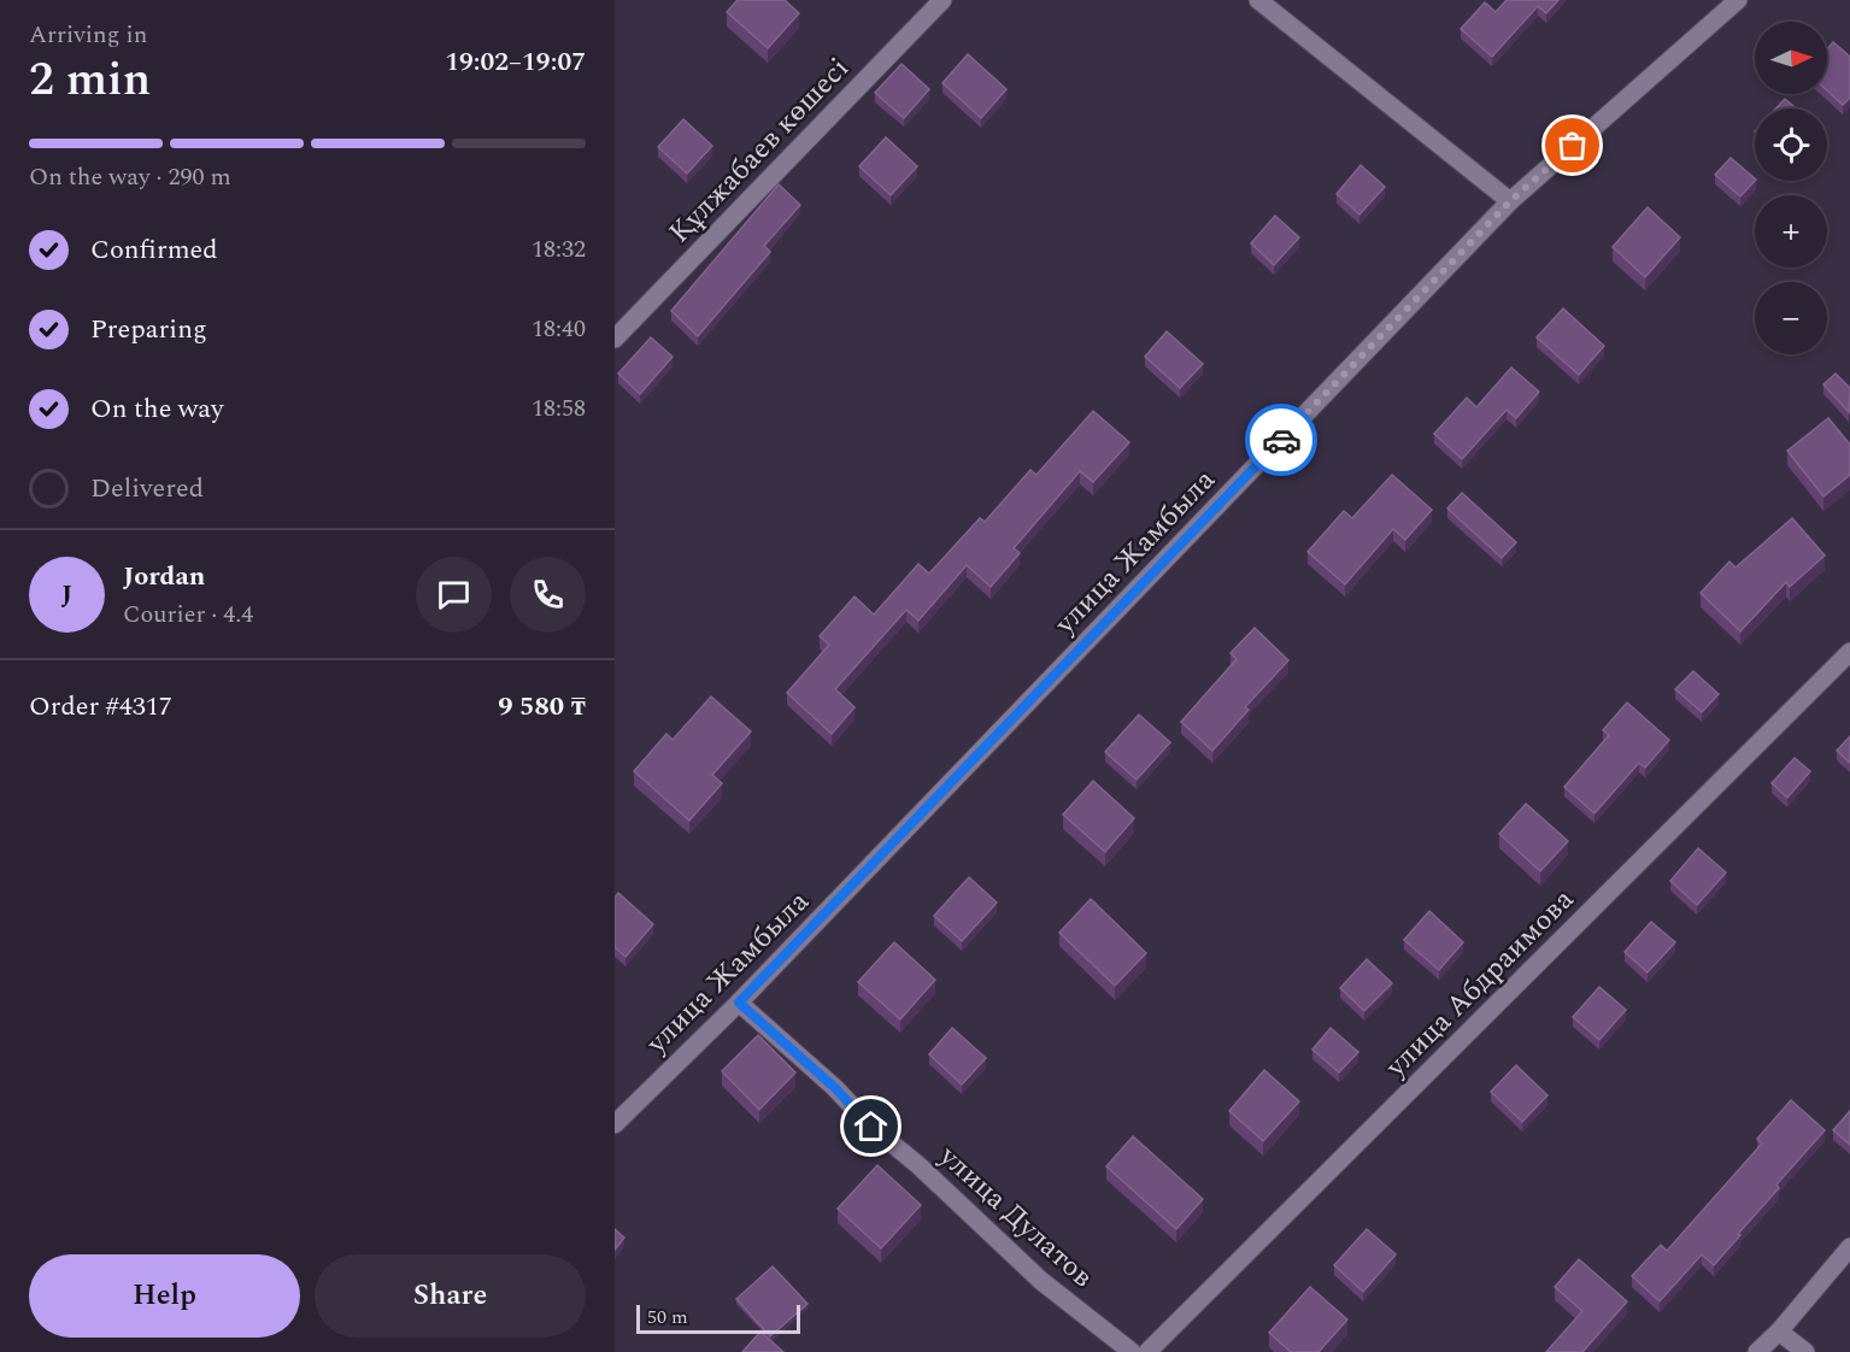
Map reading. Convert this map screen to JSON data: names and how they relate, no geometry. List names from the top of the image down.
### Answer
{
  "streets": {
    "street": [
      "Құлжабаев көшесі",
      "улица Жамбыла",
      "улица Абдраимова",
      "улица Дулатов"
    ]
  },
  "crossings": [
    ["улица Жамбыла", "улица Дулатов"]
  ],
  "scale_bar": "50 m",
  "north": "right",
  "page": {
    "heading": ["2 min", "Arriving in", "19:02–19:07"],
    "panel": [
      "Jordan",
      "Courier · 4.4",
      "Order #4317",
      "9 580 ₸"
    ],
    "map_buttons": ["+", "−"],
    "bar": "On the way · 290 m",
    "list": [
      ["Confirmed", "18:32"],
      ["Preparing", "18:40"],
      ["On the way", "18:58"],
      "Delivered"
    ],
    "round": "J",
    "buttons": ["Help", "Share"],
    "scale": "50 m"
  }
}
